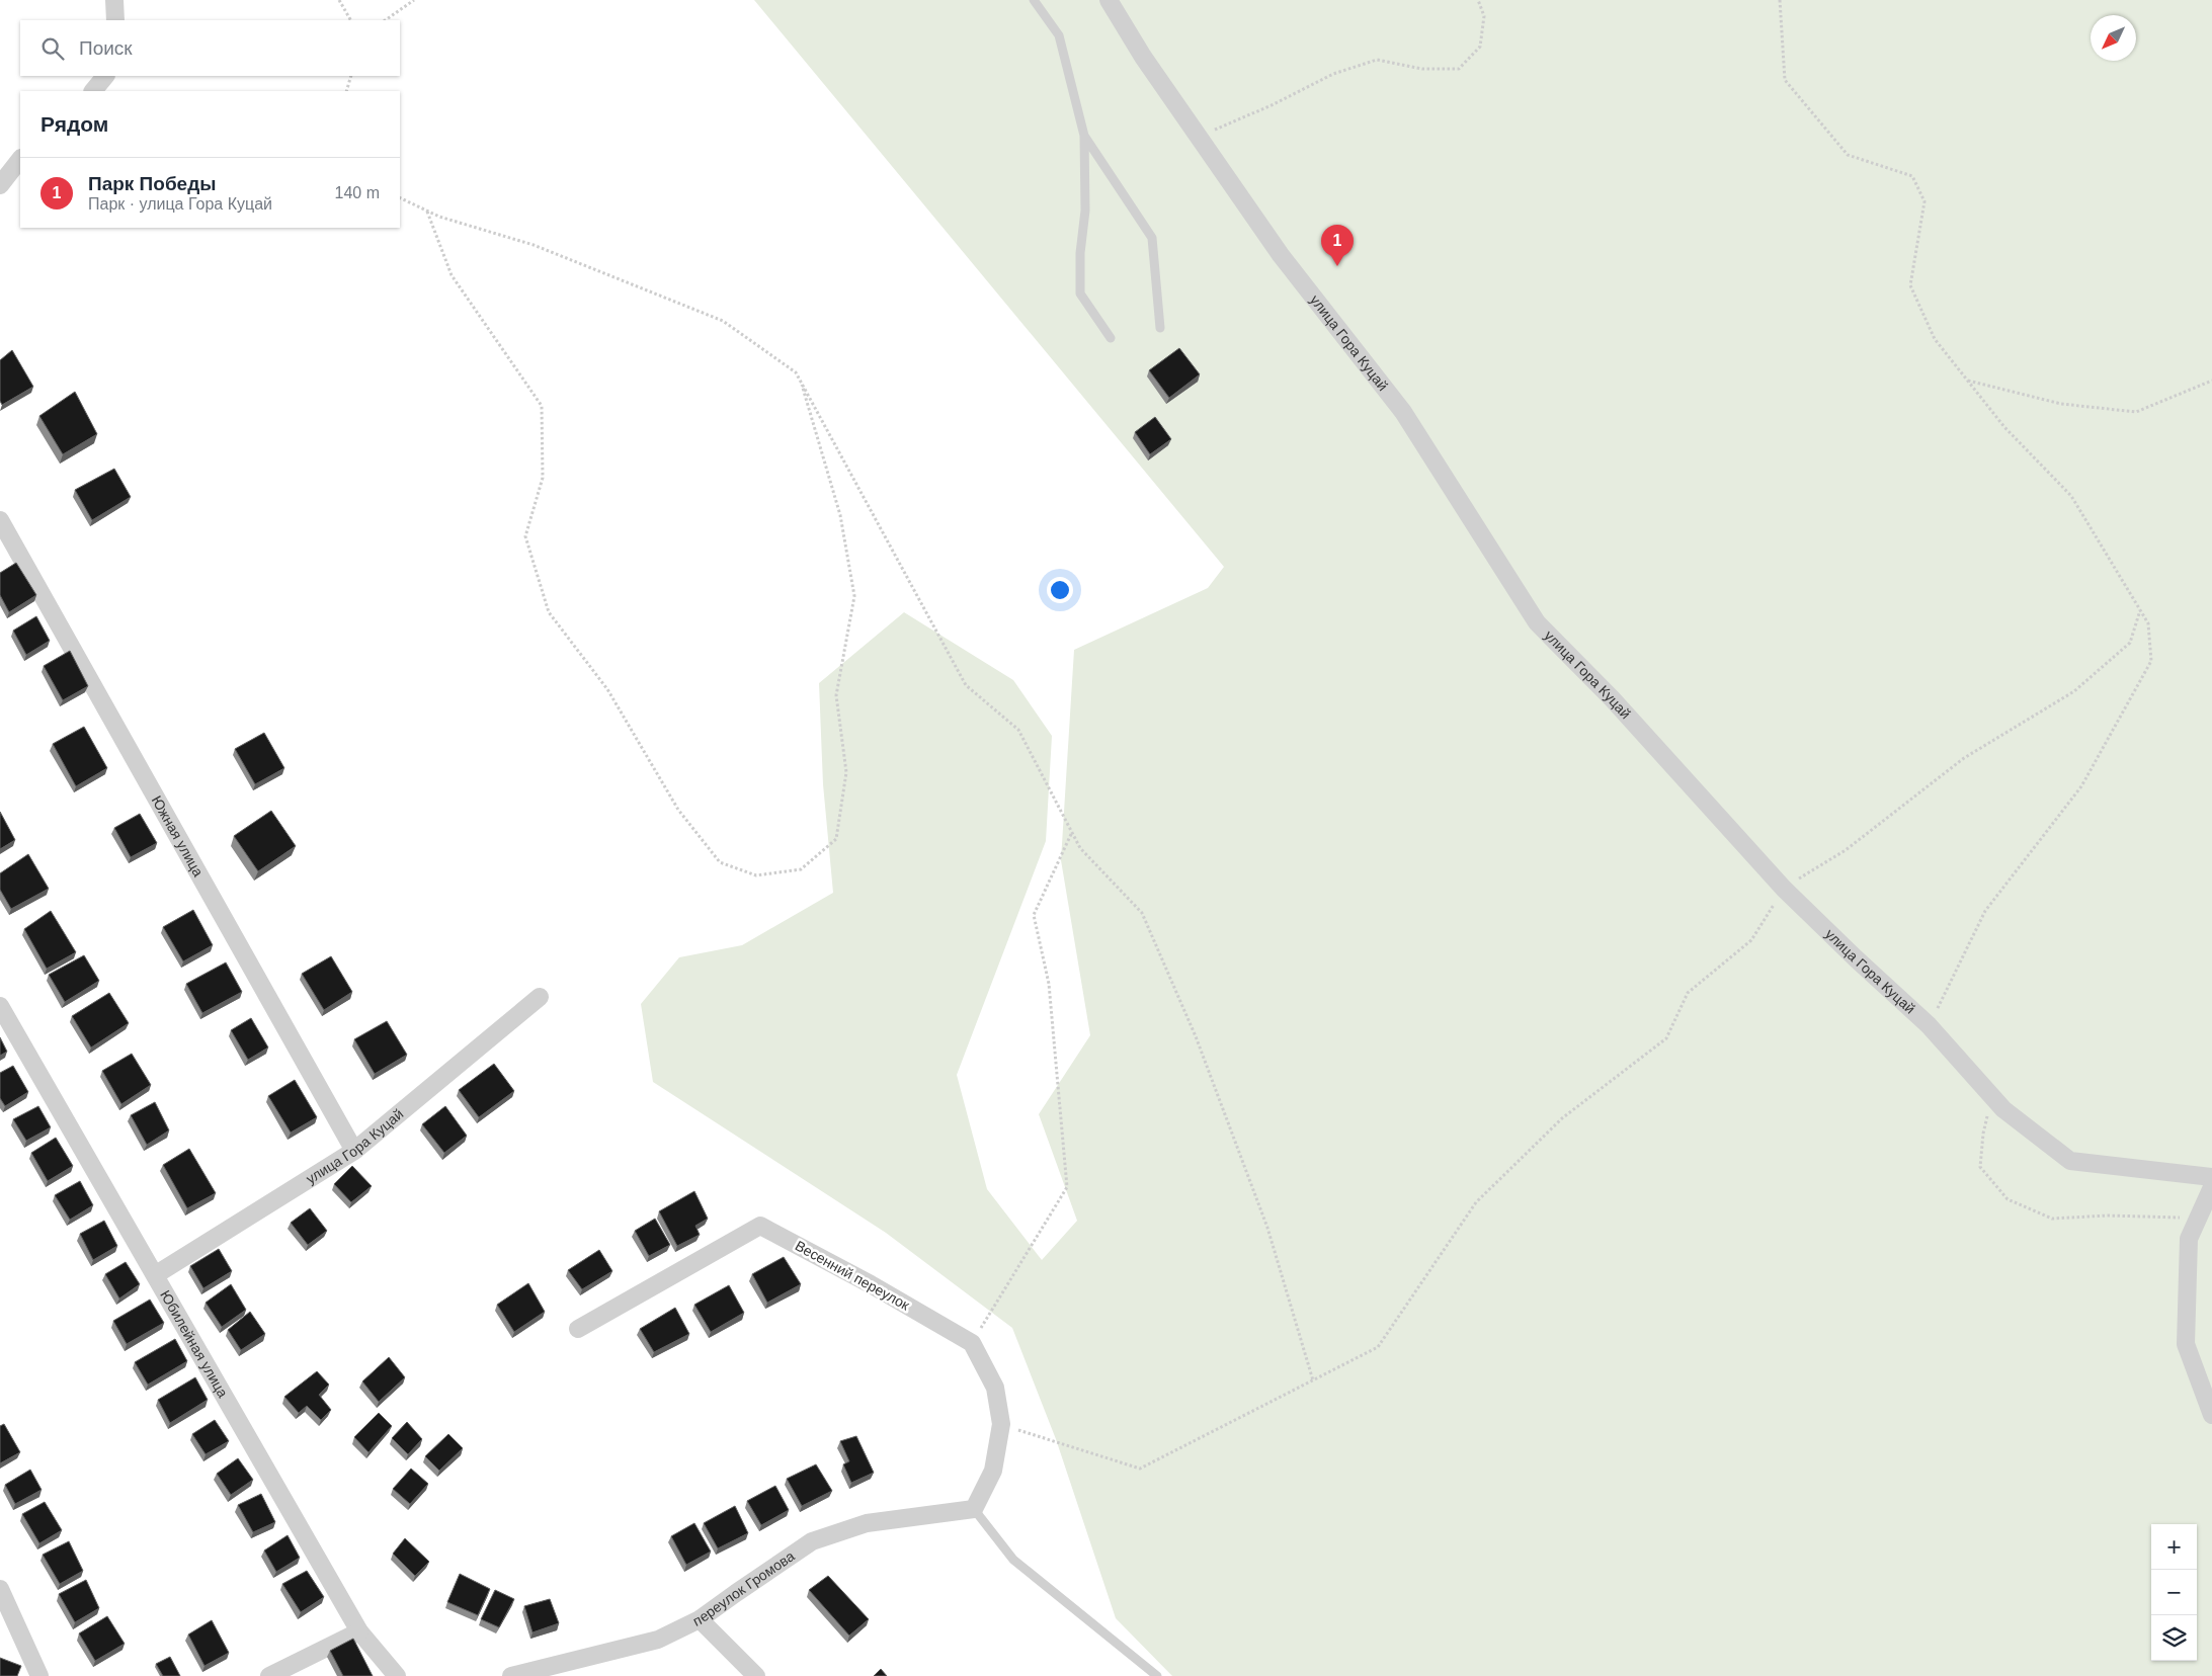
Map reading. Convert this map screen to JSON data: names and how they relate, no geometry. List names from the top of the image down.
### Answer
{
  "streets": {
    "street": [
      "улица Гора Куцай",
      "Южная улица",
      "Весенний переулок",
      "Юбилейная улица",
      "переулок Громова"
    ]
  },
  "crossings": [
    ["улица Гора Куцай", "Южная улица"],
    ["улица Гора Куцай", "Юбилейная улица"]
  ],
  "north": "bottom left",
  "page": {
    "search": "Поиск",
    "heading": "Рядом",
    "list": [
      {
        "mark": "1",
        "name": "Парк Победы",
        "note": "Парк · улица Гора Куцай",
        "value": "140 m"
      }
    ],
    "pins": "1",
    "map_buttons": ["+", "−"]
  }
}
